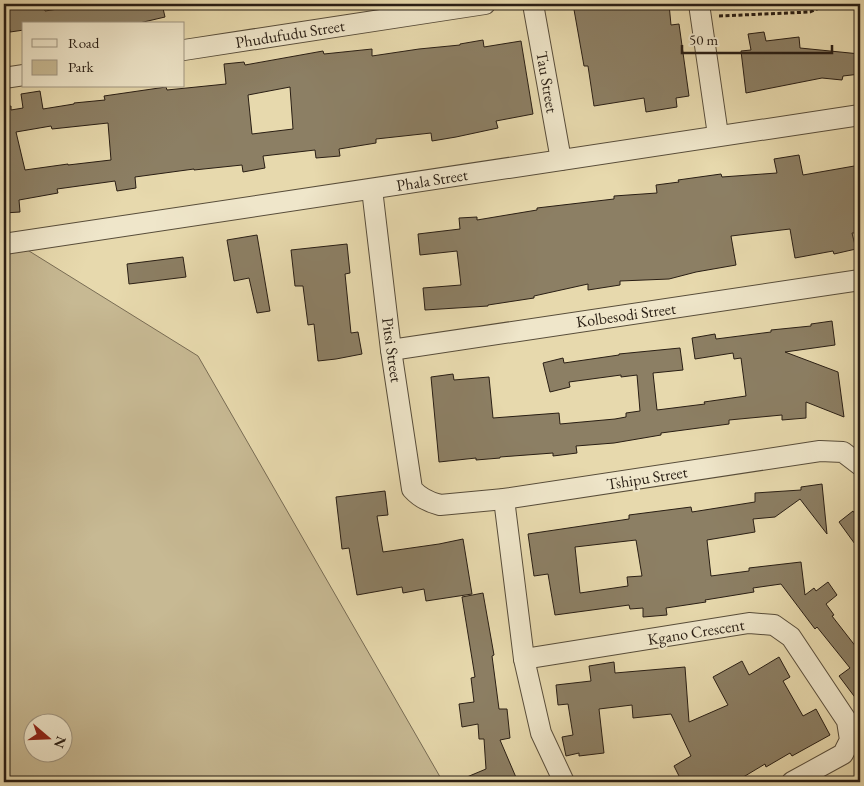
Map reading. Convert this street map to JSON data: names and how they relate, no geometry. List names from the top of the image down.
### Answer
{
  "streets": {
    "street": [
      "Phudufudu Street",
      "Tau Street",
      "Phala Street",
      "Kolbesodi Street",
      "Pitsi Street",
      "Tshipu Street",
      "Kgano Crescent"
    ]
  },
  "crossings": [
    ["Tau Street", "Phala Street"],
    ["Phala Street", "Pitsi Street"],
    ["Kolbesodi Street", "Pitsi Street"],
    ["Pitsi Street", "Tshipu Street"]
  ],
  "legend": ["Road", "Park"],
  "scale_bar": "50 m",
  "north": "right"
}
